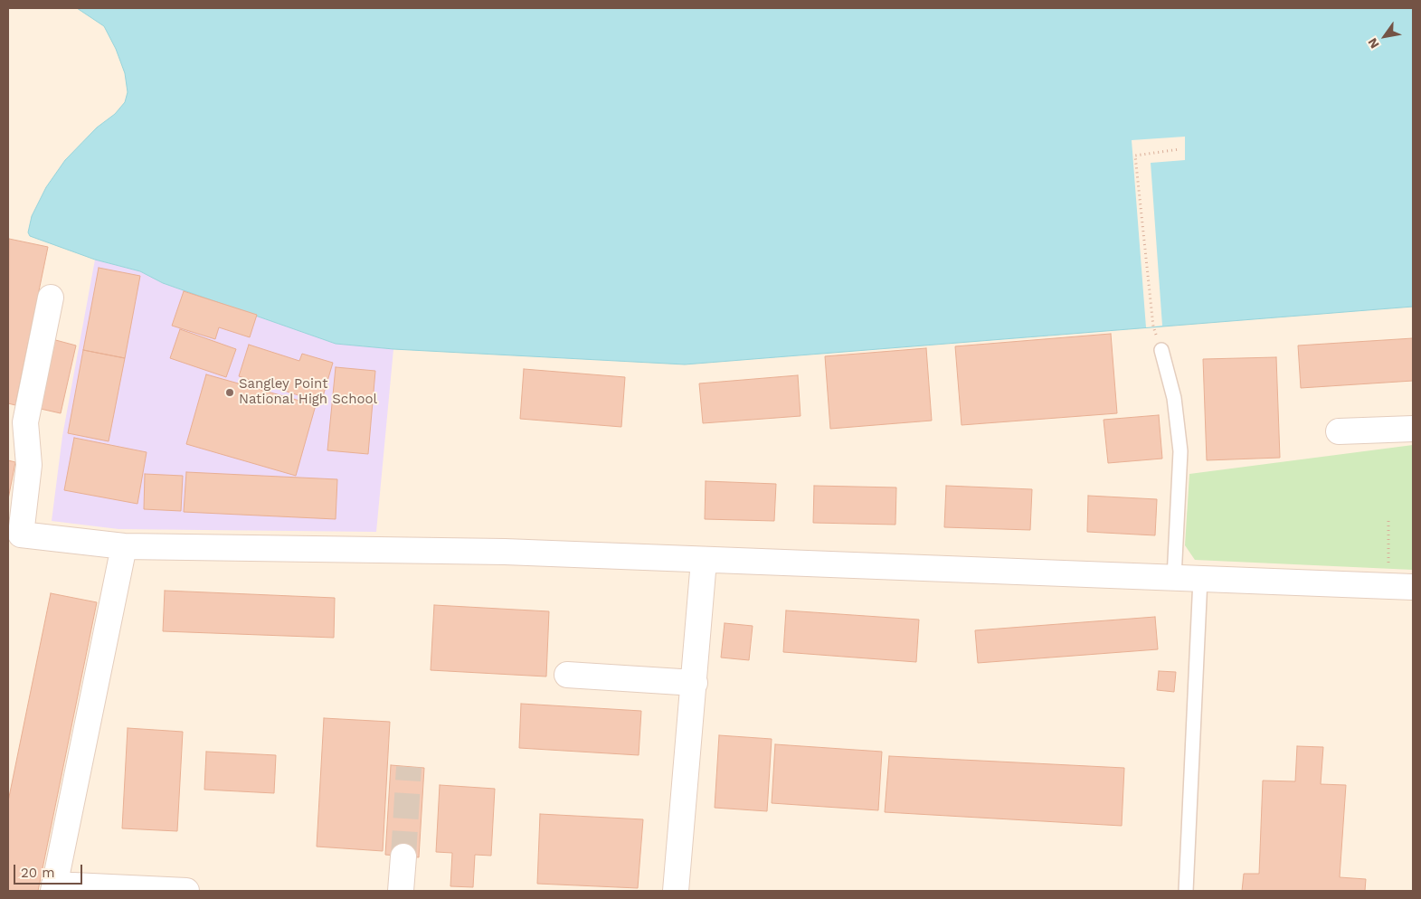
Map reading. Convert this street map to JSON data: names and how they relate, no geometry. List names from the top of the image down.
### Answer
{
  "places": ["Sangley Point National High School"],
  "scale_bar": "20 m",
  "north": "bottom left"
}
